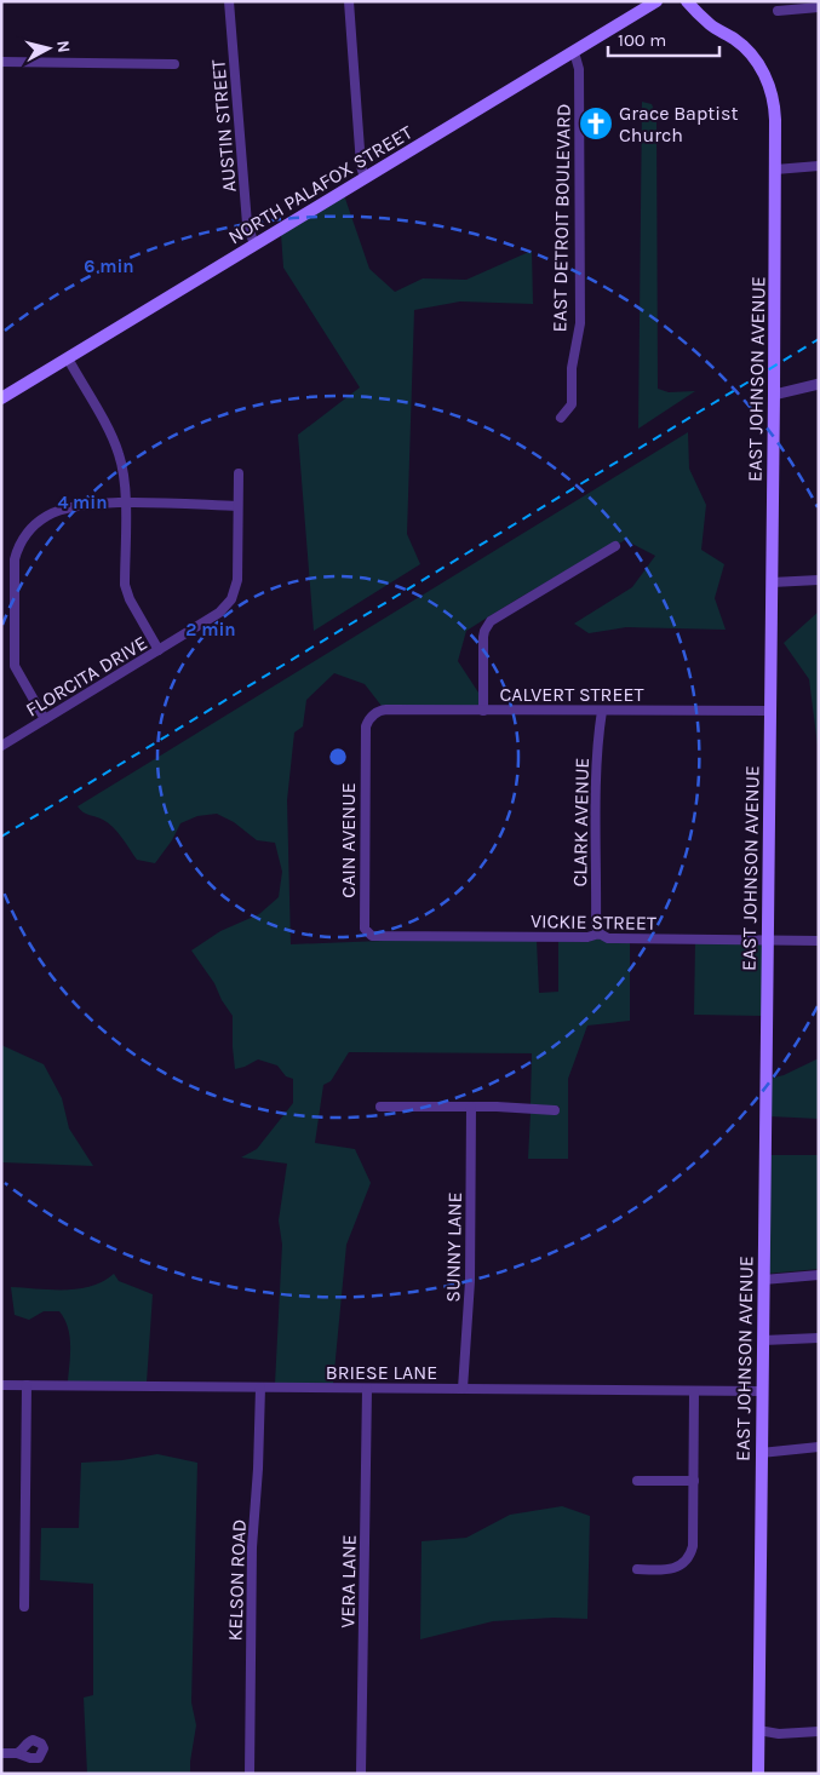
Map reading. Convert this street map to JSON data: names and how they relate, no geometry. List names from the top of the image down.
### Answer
{
  "streets": {
    "main road": ["NORTH PALAFOX STREET", "EAST JOHNSON AVENUE"],
    "street": [
      "AUSTIN STREET",
      "EAST DETROIT BOULEVARD",
      "FLORCITA DRIVE",
      "CALVERT STREET",
      "CLARK AVENUE",
      "CAIN AVENUE",
      "VICKIE STREET",
      "SUNNY LANE",
      "BRIESE LANE",
      "KELSON ROAD",
      "VERA LANE"
    ]
  },
  "crossings": [
    ["AUSTIN STREET", "NORTH PALAFOX STREET"],
    ["NORTH PALAFOX STREET", "EAST DETROIT BOULEVARD"],
    ["EAST JOHNSON AVENUE", "CALVERT STREET"],
    ["EAST JOHNSON AVENUE", "VICKIE STREET"],
    ["EAST JOHNSON AVENUE", "BRIESE LANE"],
    ["CALVERT STREET", "CLARK AVENUE"],
    ["CALVERT STREET", "CAIN AVENUE"],
    ["CLARK AVENUE", "VICKIE STREET"],
    ["CAIN AVENUE", "VICKIE STREET"],
    ["SUNNY LANE", "BRIESE LANE"],
    ["BRIESE LANE", "KELSON ROAD"],
    ["BRIESE LANE", "VERA LANE"]
  ],
  "places": {
    "church": ["Grace Baptist Church"]
  },
  "scale_bar": "100 m",
  "north": "right",
  "rings": ["6 min", "4 min", "2 min"]
}
